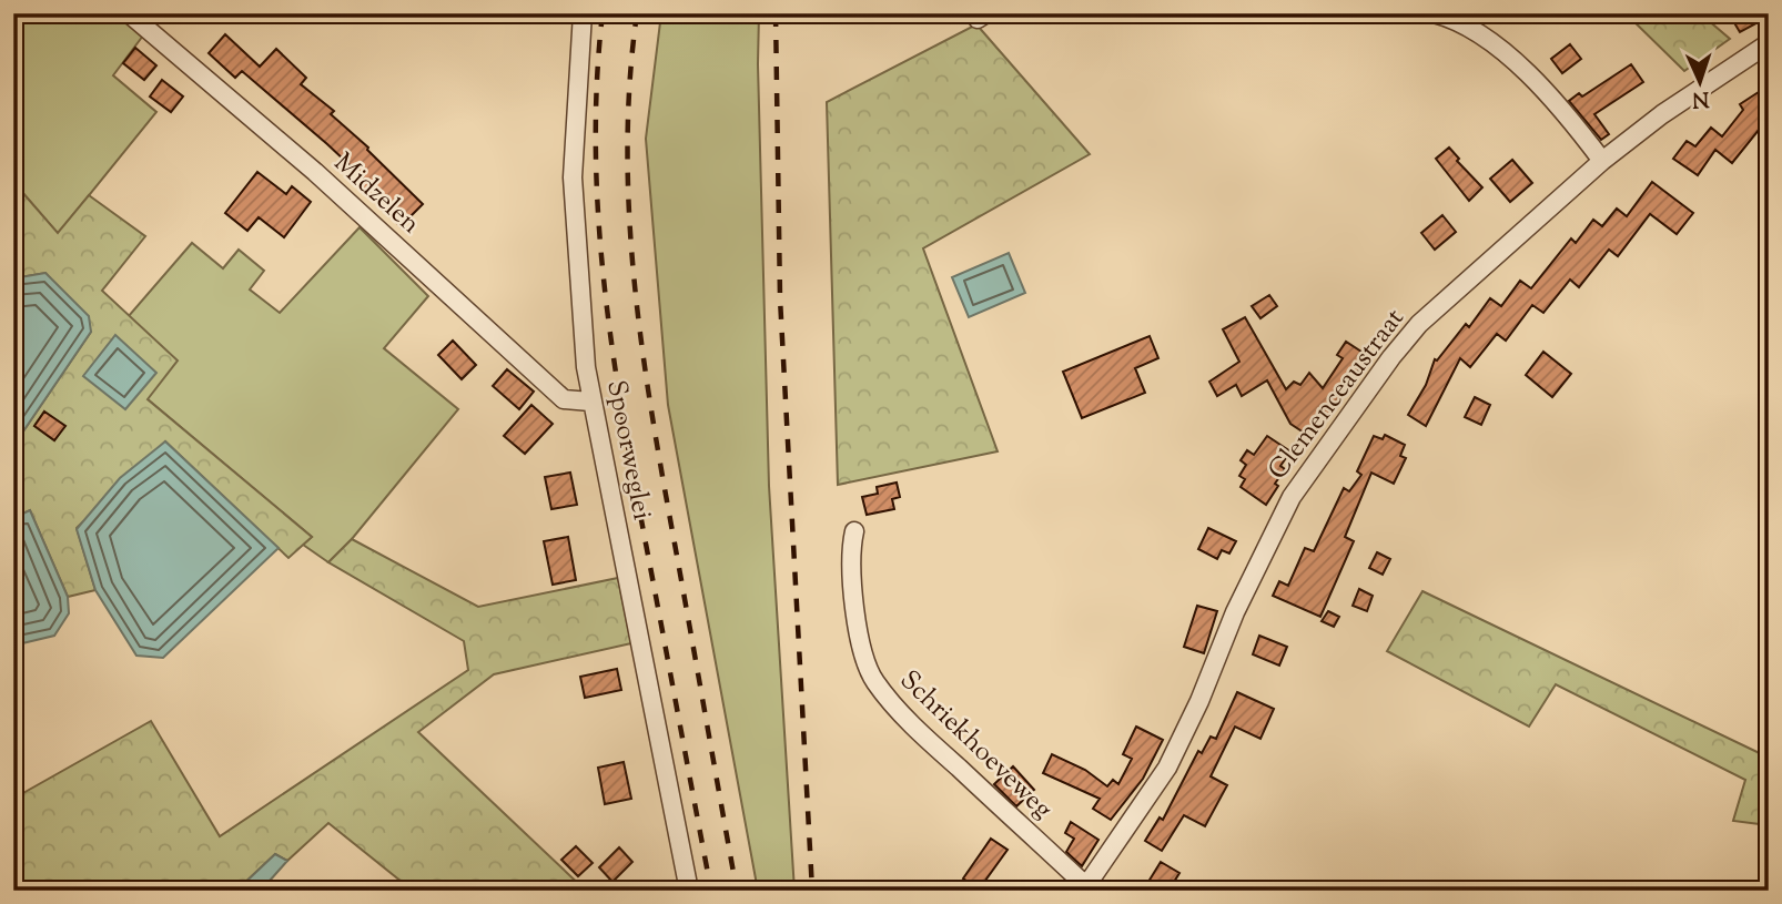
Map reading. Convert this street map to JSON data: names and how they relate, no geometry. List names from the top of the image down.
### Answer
{
  "streets": {
    "street": [
      "Midzelen",
      "Clemenceaustraat",
      "Spoorweglei",
      "Schriekhoeveweg"
    ]
  },
  "crossings": [
    ["Midzelen", "Spoorweglei"],
    ["Clemenceaustraat", "Schriekhoeveweg"]
  ],
  "north": "bottom"
}
